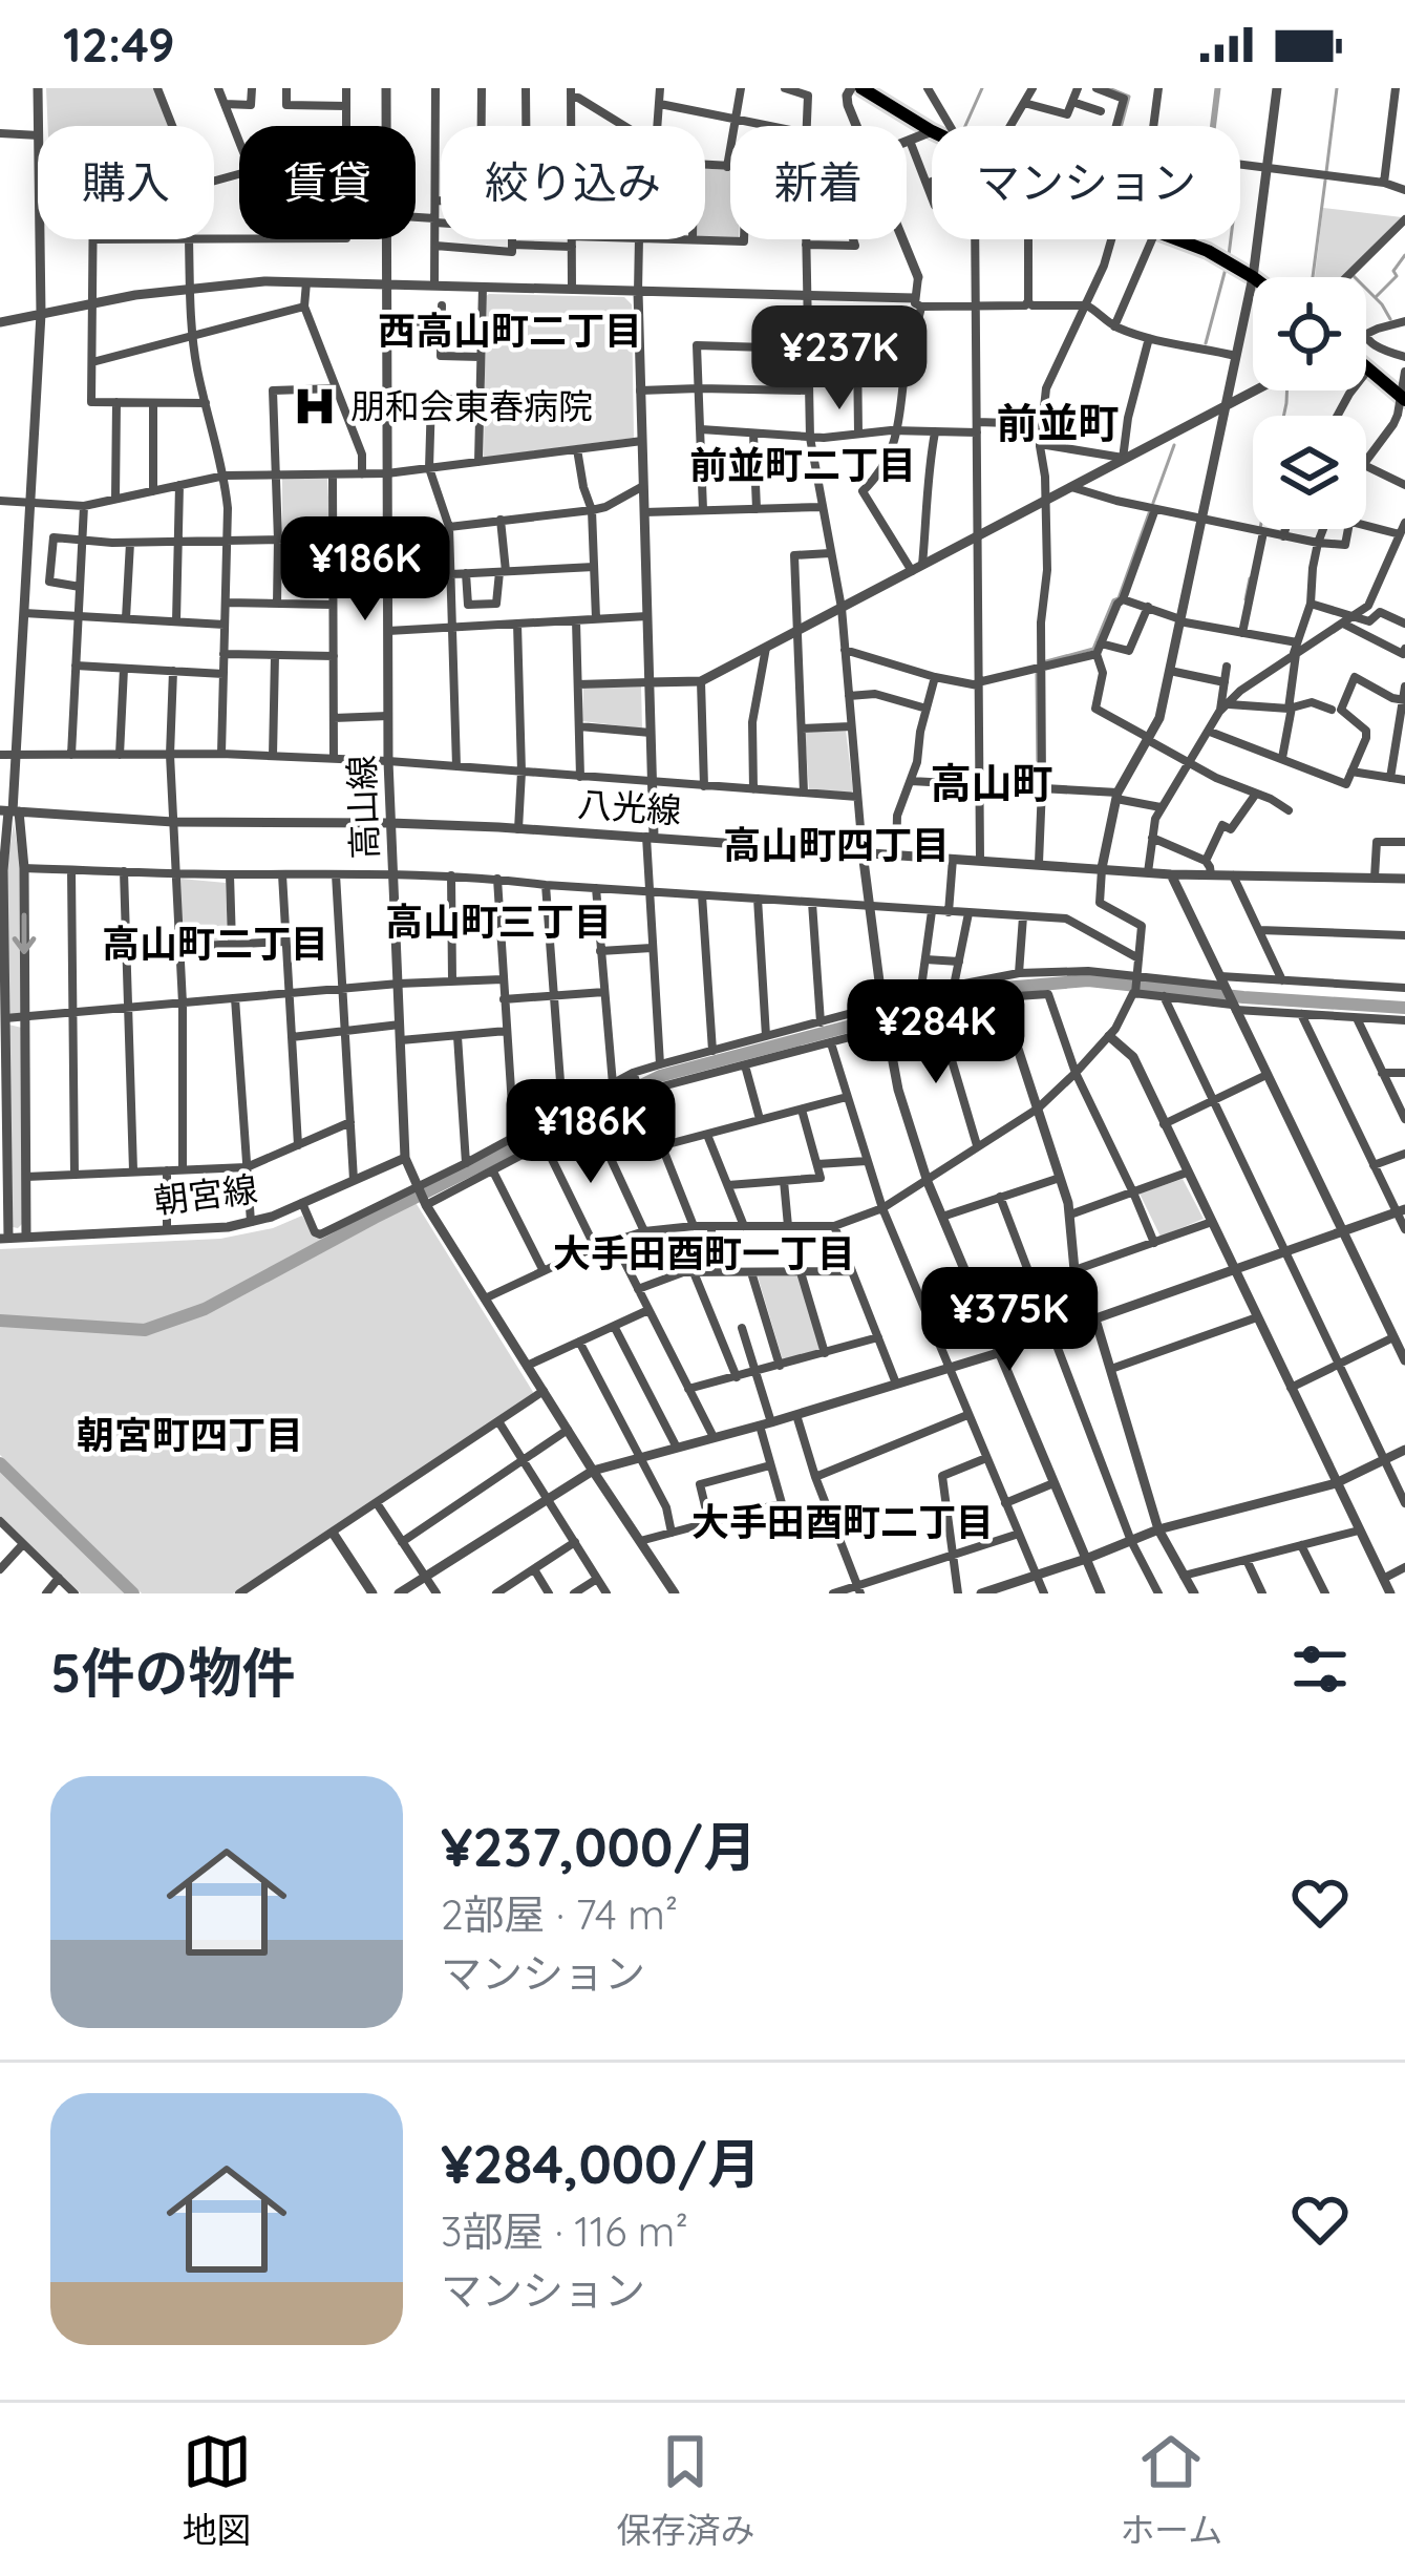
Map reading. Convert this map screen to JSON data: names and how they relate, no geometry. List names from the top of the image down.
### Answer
{
  "streets": {
    "street": ["高山線", "八光線", "朝宮線"]
  },
  "crossings": [
    ["高山線", "八光線"],
    ["高山線", "朝宮線"]
  ],
  "districts": [
    "西高山町二丁目",
    "前並町",
    "前並町二丁目",
    "高山町",
    "高山町四丁目",
    "高山町三丁目",
    "高山町二丁目",
    "大手田酉町一丁目",
    "朝宮町四丁目",
    "大手田酉町二丁目"
  ],
  "places": {
    "hospital": ["朋和会東春病院"]
  },
  "page": {
    "status": "12:49",
    "chip": [
      "購入",
      "賃貸",
      "絞り込み",
      "新着",
      "マンション"
    ],
    "price": [
      "¥237K",
      "¥186K",
      "¥284K",
      "¥186K",
      "¥375K"
    ],
    "heading": "5件の物件",
    "list": [
      {
        "name": "¥237,000/月",
        "note": "2部屋 · 74 m² · マンション"
      },
      {
        "name": "¥284,000/月",
        "note": "3部屋 · 116 m² · マンション"
      }
    ],
    "tabs": ["地図", "保存済み", "ホーム"]
  }
}
